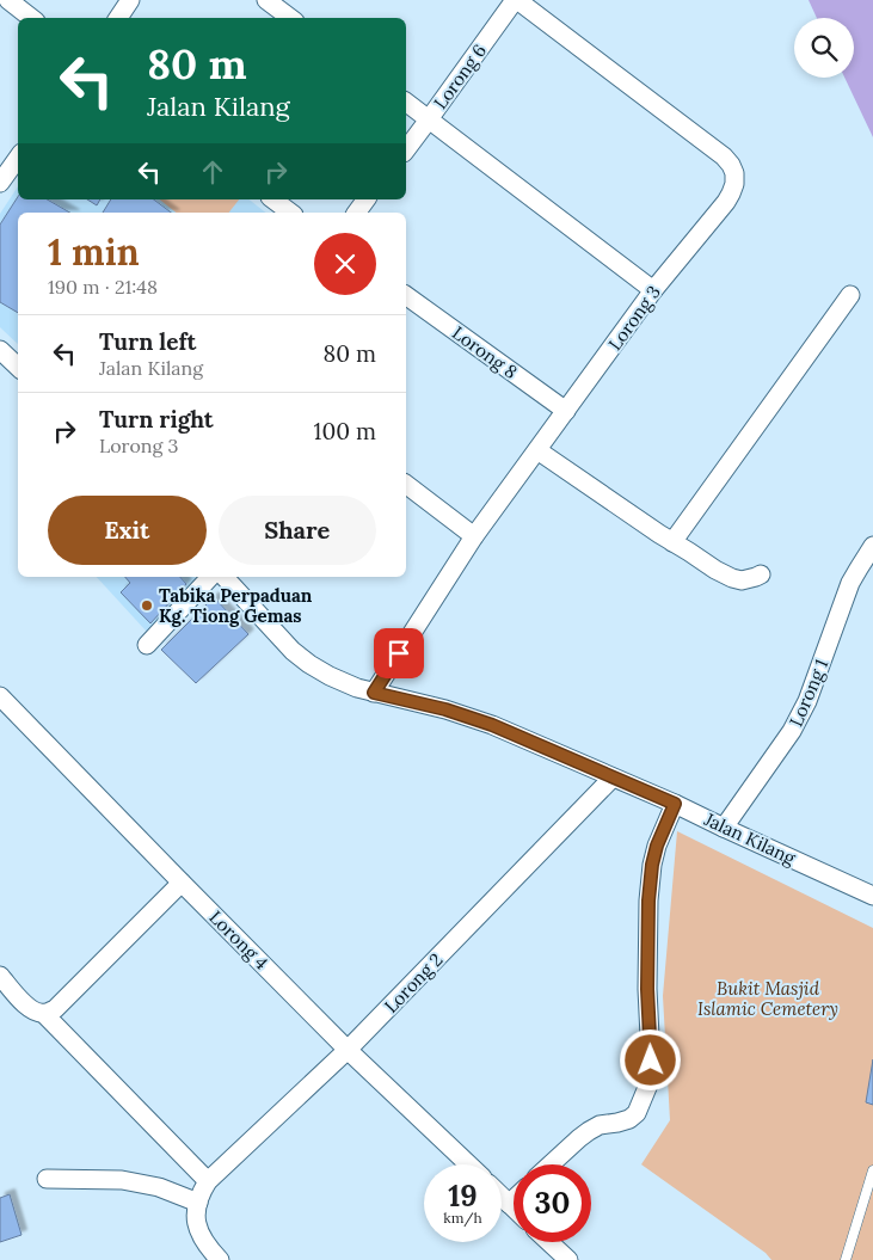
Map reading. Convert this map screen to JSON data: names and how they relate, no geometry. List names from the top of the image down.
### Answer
{
  "streets": {
    "street": [
      "Lorong 6",
      "Lorong 3",
      "Lorong 8",
      "Lorong 1",
      "Jalan Kilang",
      "Lorong 4",
      "Lorong 2"
    ]
  },
  "crossings": [
    ["Lorong 6", "Lorong 3"],
    ["Lorong 3", "Lorong 8"],
    ["Lorong 3", "Jalan Kilang"],
    ["Lorong 1", "Jalan Kilang"],
    ["Jalan Kilang", "Lorong 2"],
    ["Lorong 4", "Lorong 2"]
  ],
  "parks": ["Bukit Masjid Islamic Cemetery"],
  "places": ["Tabika Perpaduan Kg. Tiong Gemas"],
  "page": {
    "turn": ["80 m", "Jalan Kilang"],
    "heading": ["1 min", "190 m · 21:48"],
    "list": [
      {
        "name": "Turn left",
        "note": "Jalan Kilang",
        "value": "80 m"
      },
      {
        "name": "Turn right",
        "note": "Lorong 3",
        "value": "100 m"
      }
    ],
    "buttons": ["Exit", "Share"],
    "speed": "19 km/h",
    "limit": "30"
  }
}
